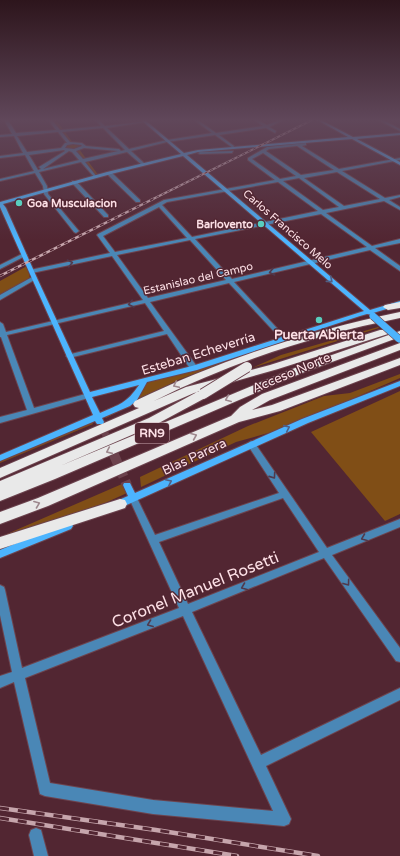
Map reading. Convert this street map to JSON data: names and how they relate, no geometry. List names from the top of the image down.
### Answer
{
  "streets": {
    "highway": ["Acceso Norte", "RN9"],
    "street": [
      "Carlos Francisco Melo",
      "Estanislao del Campo",
      "Esteban Echeverría",
      "Blas Parera",
      "Coronel Manuel Rosetti"
    ]
  },
  "crossings": [
    ["Carlos Francisco Melo", "Estanislao del Campo"],
    ["Carlos Francisco Melo", "Esteban Echeverría"]
  ],
  "one_way": ["Coronel Manuel Rosetti"],
  "places": ["Goa Musculacion", "Barlovento", "Puerta Abierta"]
}
